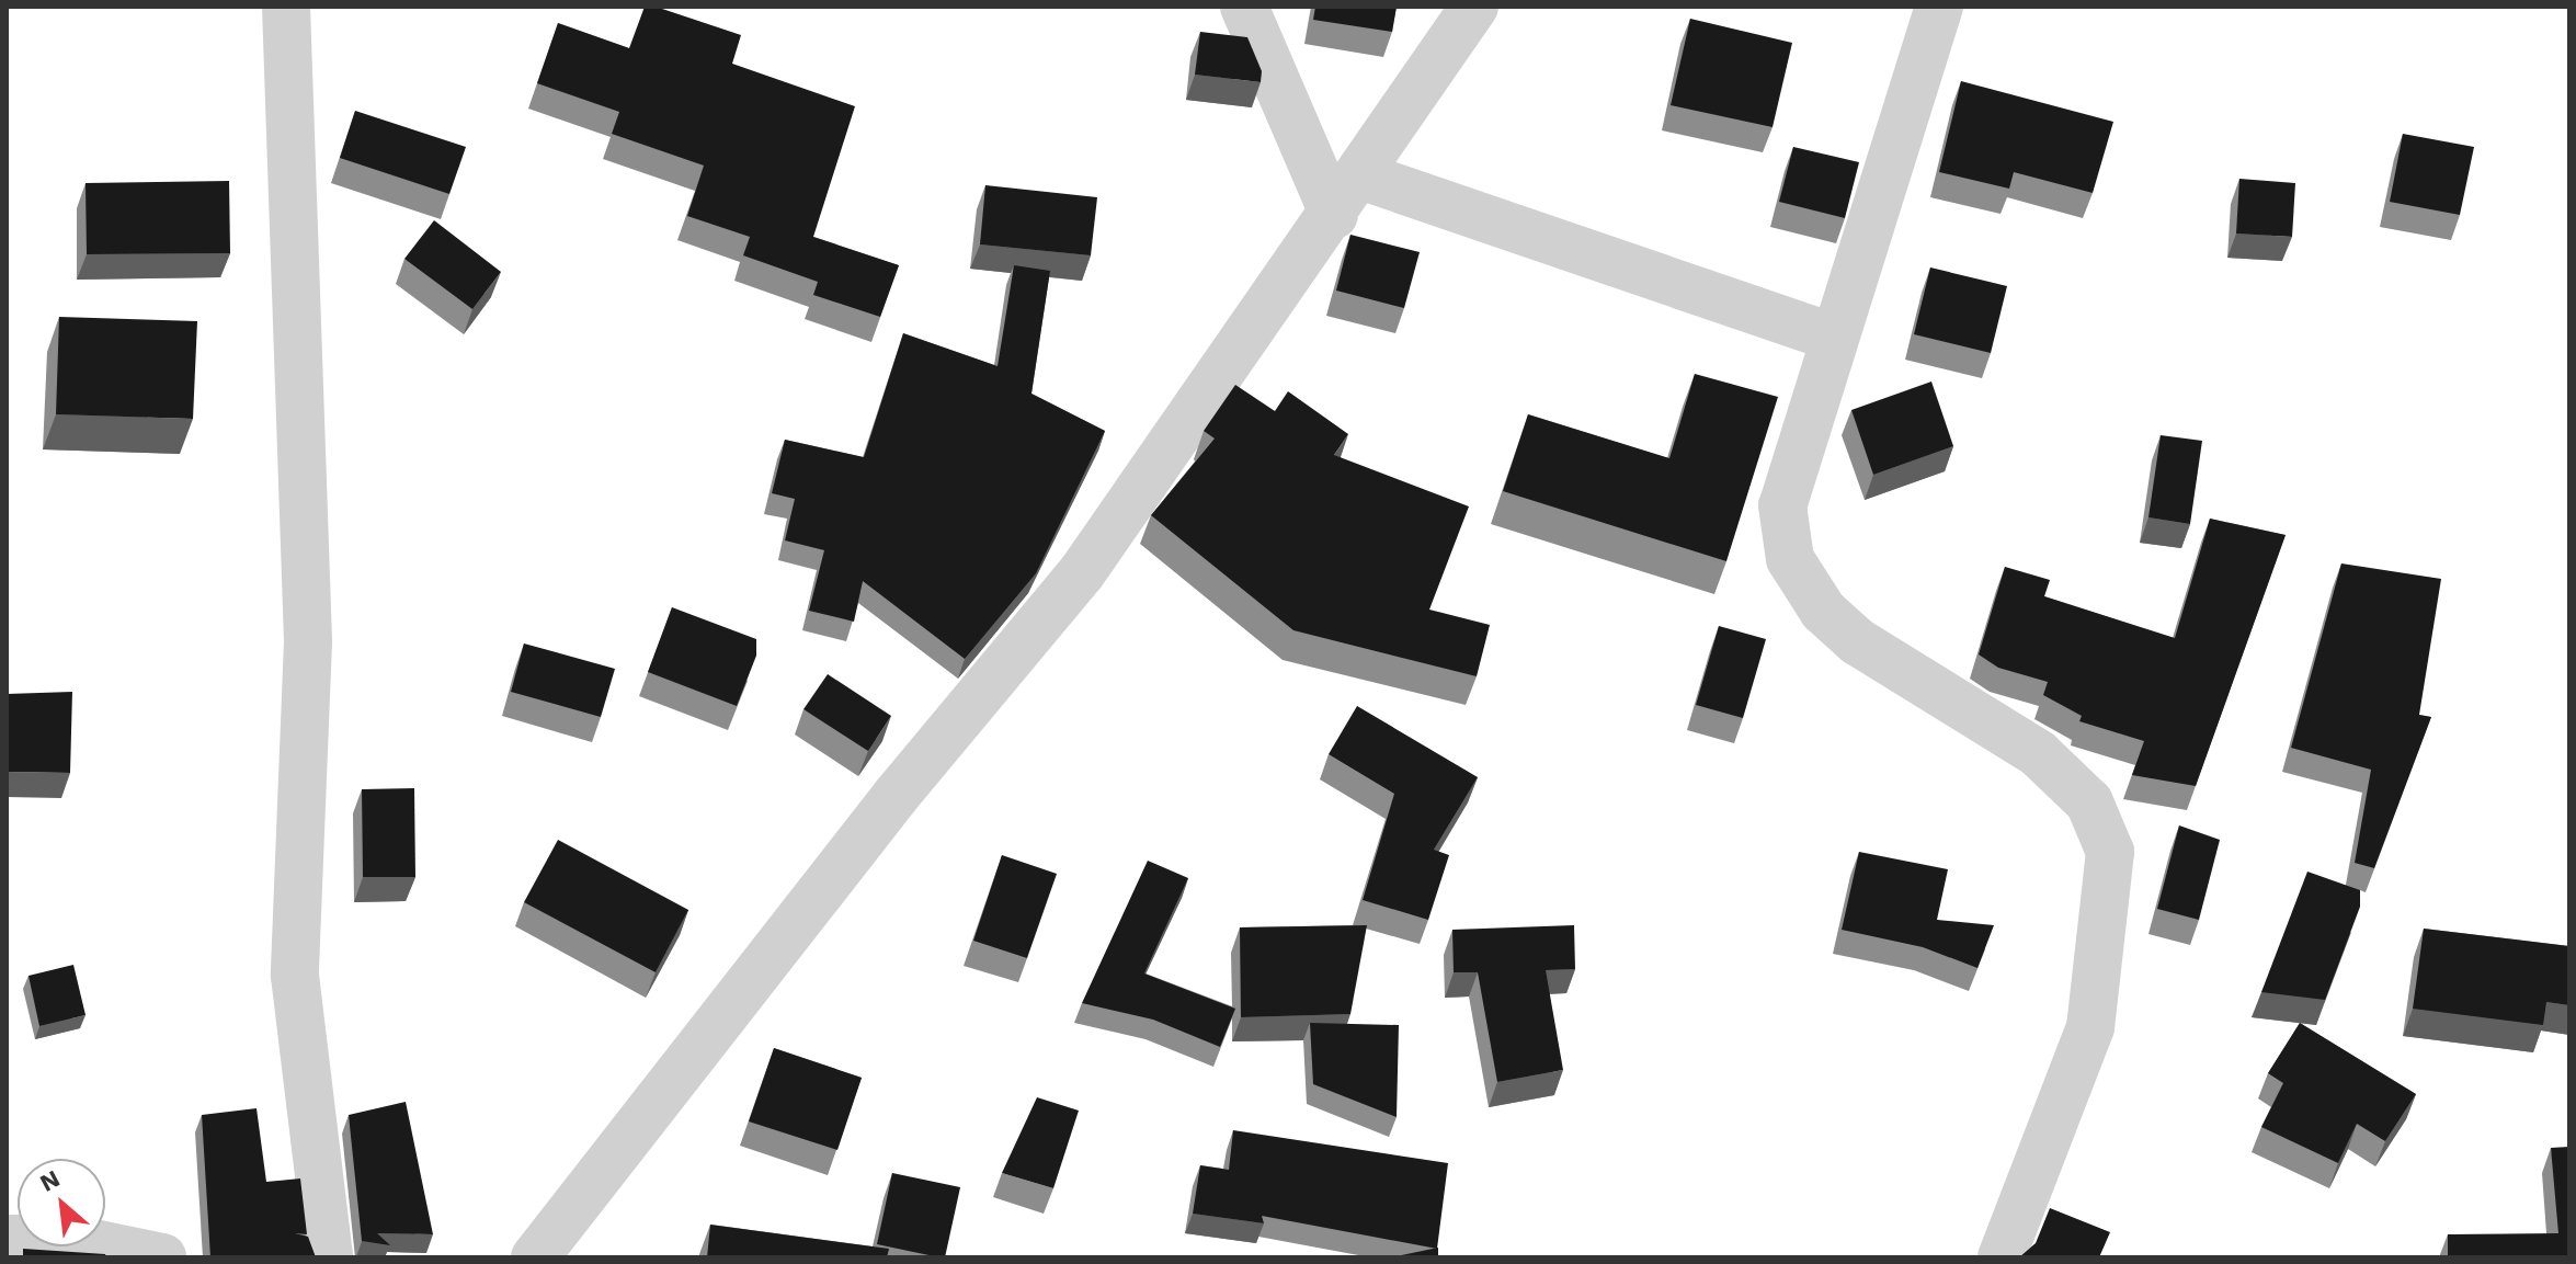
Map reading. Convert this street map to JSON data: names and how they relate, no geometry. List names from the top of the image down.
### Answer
{
  "north": "top left"
}
